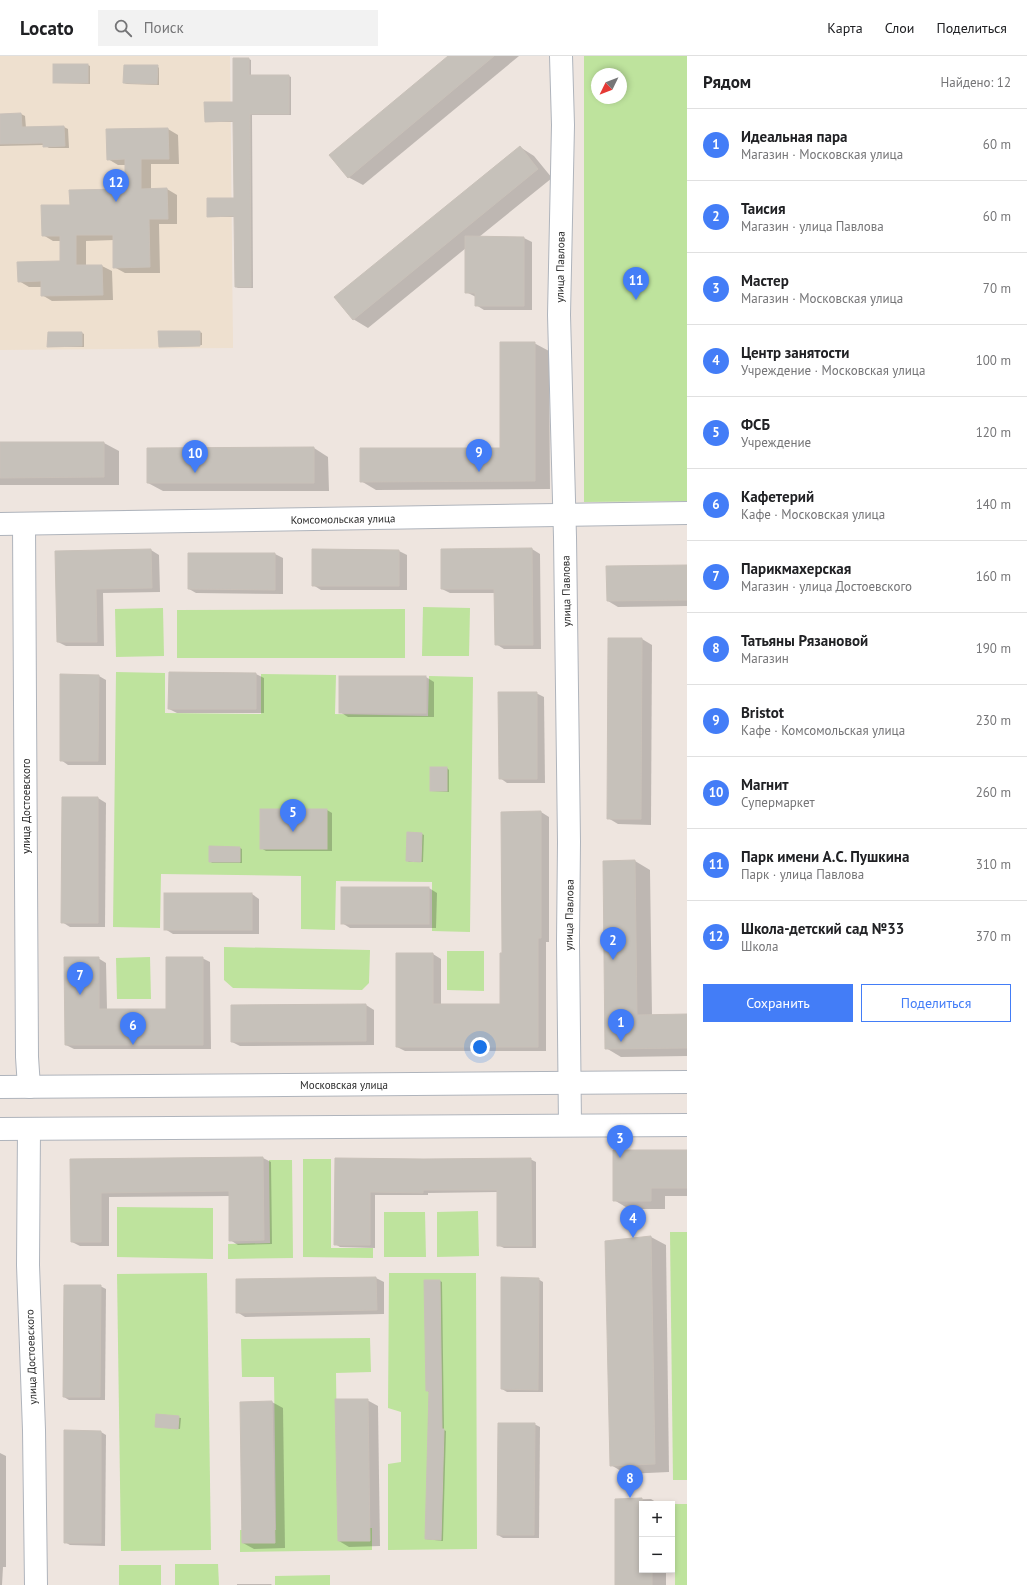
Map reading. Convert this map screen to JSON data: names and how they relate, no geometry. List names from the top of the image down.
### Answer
{
  "streets": {
    "street": [
      "улица Павлова",
      "Комсомольская улица",
      "улица Достоевского",
      "Московская улица"
    ]
  },
  "crossings": [
    ["улица Павлова", "Комсомольская улица"],
    ["улица Павлова", "Московская улица"],
    ["Комсомольская улица", "улица Достоевского"],
    ["улица Достоевского", "Московская улица"]
  ],
  "north": "bottom left",
  "page": {
    "header": "Locato",
    "search": "Поиск",
    "nav": ["Карта", "Слои", "Поделиться"],
    "heading": ["Рядом", "Найдено: 12"],
    "list": [
      {
        "mark": "1",
        "name": "Идеальная пара",
        "note": "Магазин · Московская улица",
        "value": "60 m"
      },
      {
        "mark": "2",
        "name": "Таисия",
        "note": "Магазин · улица Павлова",
        "value": "60 m"
      },
      {
        "mark": "3",
        "name": "Мастер",
        "note": "Магазин · Московская улица",
        "value": "70 m"
      },
      {
        "mark": "4",
        "name": "Центр занятости",
        "note": "Учреждение · Московская улица",
        "value": "100 m"
      },
      {
        "mark": "5",
        "name": "ФСБ",
        "note": "Учреждение",
        "value": "120 m"
      },
      {
        "mark": "6",
        "name": "Кафетерий",
        "note": "Кафе · Московская улица",
        "value": "140 m"
      },
      {
        "mark": "7",
        "name": "Парикмахерская",
        "note": "Магазин · улица Достоевского",
        "value": "160 m"
      },
      {
        "mark": "8",
        "name": "Татьяны Рязановой",
        "note": "Магазин",
        "value": "190 m"
      },
      {
        "mark": "9",
        "name": "Bristot",
        "note": "Кафе · Комсомольская улица",
        "value": "230 m"
      },
      {
        "mark": "10",
        "name": "Магнит",
        "note": "Супермаркет",
        "value": "260 m"
      },
      {
        "mark": "11",
        "name": "Парк имени А.С. Пушкина",
        "note": "Парк · улица Павлова",
        "value": "310 m"
      },
      {
        "mark": "12",
        "name": "Школа-детский сад №33",
        "note": "Школа",
        "value": "370 m"
      }
    ],
    "pins": [
      "12",
      "11",
      "9",
      "10",
      "5",
      "2",
      "7",
      "1",
      "6",
      "3",
      "4",
      "8"
    ],
    "buttons": ["Сохранить", "Поделиться"],
    "map_buttons": ["+", "−"]
  }
}
